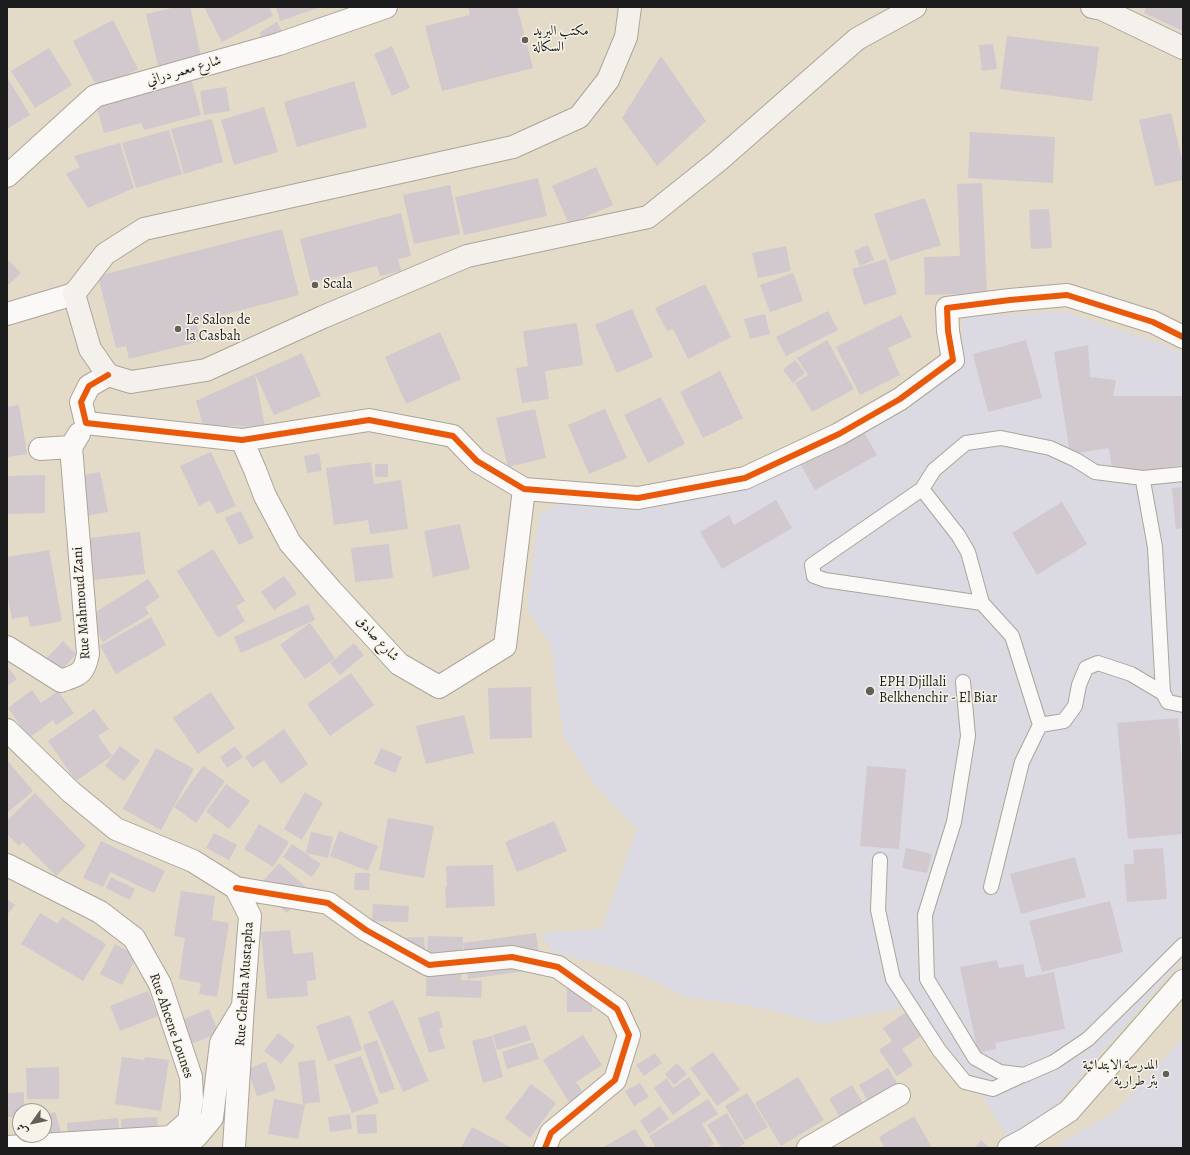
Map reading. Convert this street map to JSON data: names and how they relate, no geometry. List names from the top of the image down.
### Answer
{
  "streets": {
    "street": [
      "شارع معمر دراني",
      "Rue Mahmoud Zani",
      "شارع صادق",
      "Rue Chelha Mustapha",
      "Rue Ahcene Lounes"
    ]
  },
  "crossings": [
    ["Rue Chelha Mustapha", "Rue Ahcene Lounes"]
  ],
  "places": [
    "مكتب البريد السكالة",
    "Scala",
    "Le Salon de la Casbah",
    "EPH Djillali Belkhenchir - El Biar",
    "المدرسة الابتدائية بئر طرارية"
  ],
  "north": "bottom left"
}
